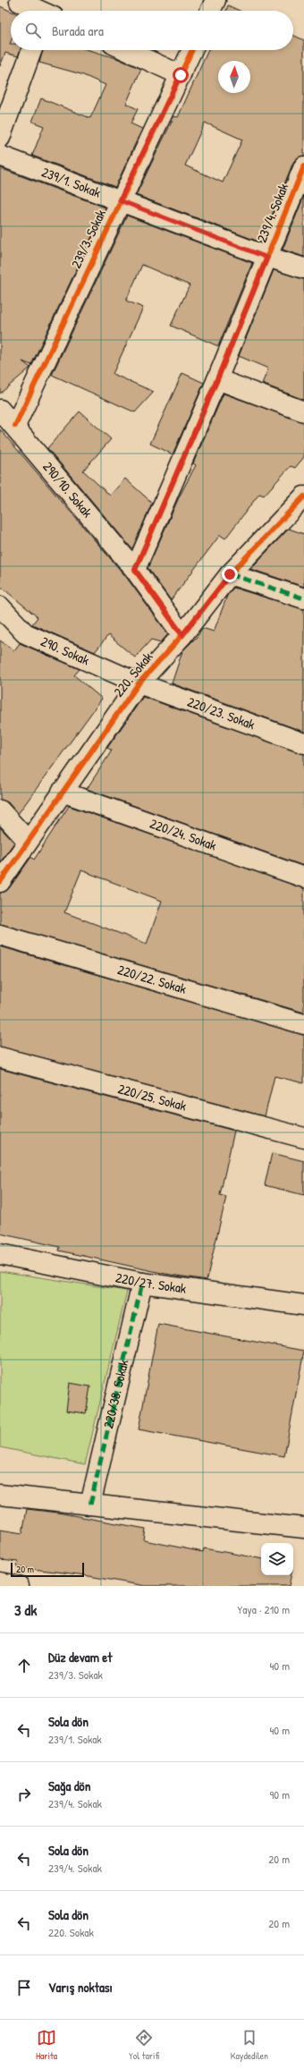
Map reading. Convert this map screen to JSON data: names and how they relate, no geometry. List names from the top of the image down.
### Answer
{
  "streets": {
    "street": [
      "239/1. Sokak",
      "239/4. Sokak",
      "239/3. Sokak",
      "290/10. Sokak",
      "290. Sokak",
      "220. Sokak",
      "220/23. Sokak",
      "220/24. Sokak",
      "220/22. Sokak",
      "220/25. Sokak",
      "220/27. Sokak",
      "220/38. Sokak"
    ]
  },
  "crossings": [
    ["239/1. Sokak", "239/4. Sokak"],
    ["239/1. Sokak", "239/3. Sokak"],
    ["239/4. Sokak", "290/10. Sokak"],
    ["239/3. Sokak", "290/10. Sokak"],
    ["290. Sokak", "220. Sokak"],
    ["290. Sokak", "220/23. Sokak"],
    ["220. Sokak", "220/23. Sokak"],
    ["220. Sokak", "220/24. Sokak"],
    ["220/27. Sokak", "220/38. Sokak"]
  ],
  "scale_bar": "20 m",
  "north": "top",
  "page": {
    "search": "Burada ara",
    "scale": "20 m",
    "heading": ["3 dk", "Yaya · 210 m"],
    "list": [
      ["Düz devam et", "239/3. Sokak", "40 m"],
      ["Sola dön", "239/1. Sokak", "40 m"],
      ["Sağa dön", "239/4. Sokak", "90 m"],
      ["Sola dön", "239/4. Sokak", "20 m"],
      ["Sola dön", "220. Sokak", "20 m"],
      "Varış noktası"
    ],
    "nav": ["Harita", "Yol tarifi", "Kaydedilen"]
  }
}
